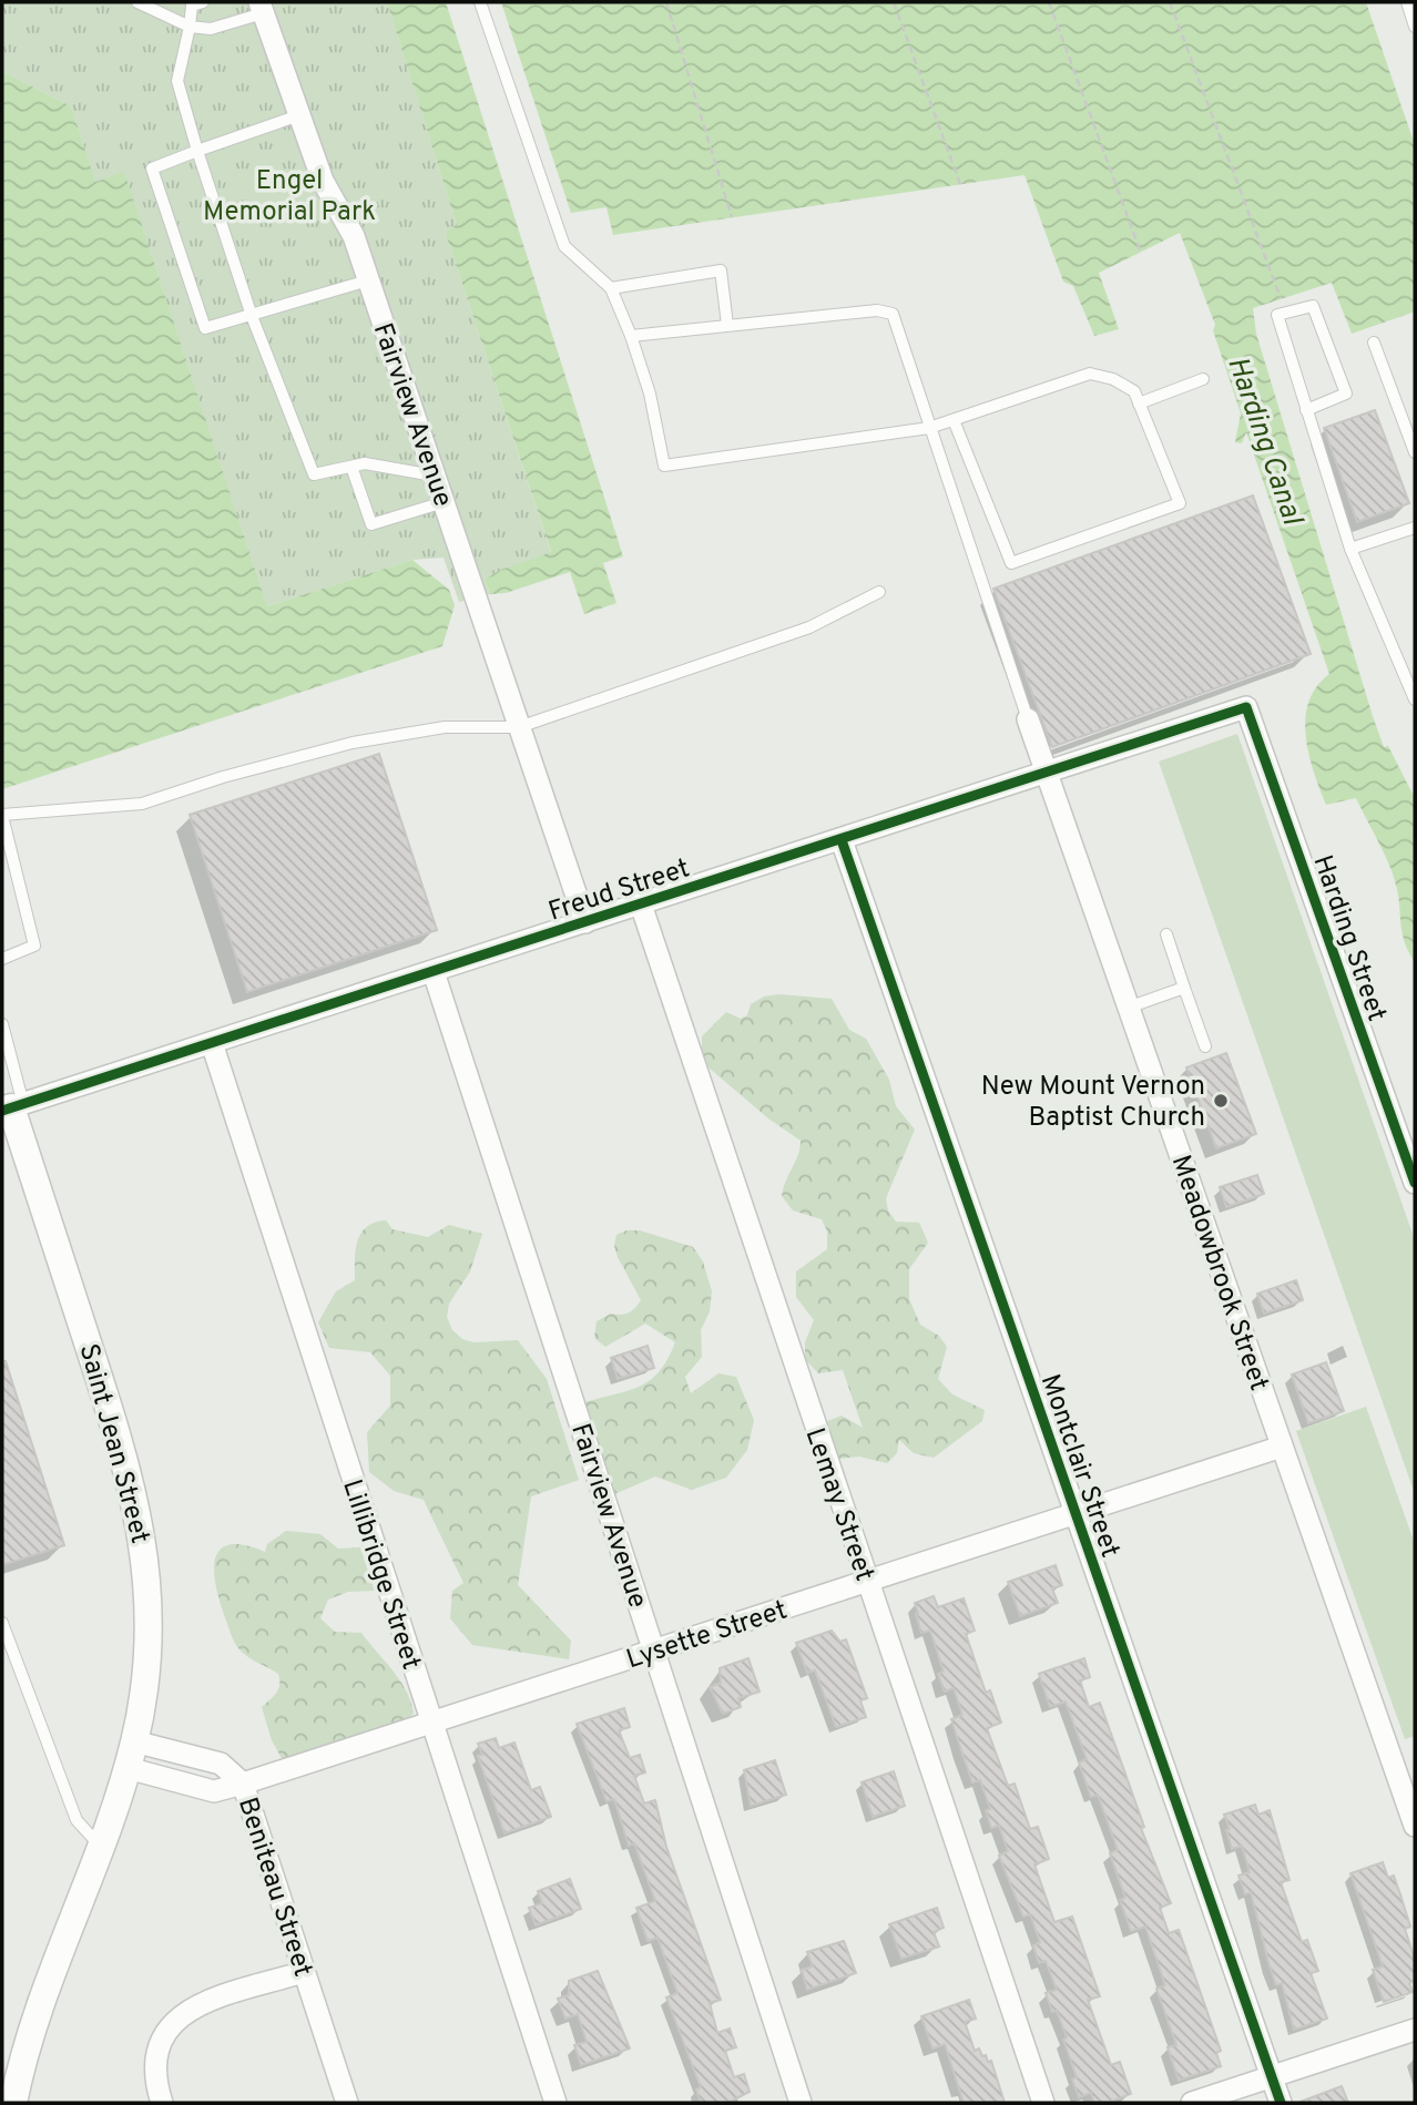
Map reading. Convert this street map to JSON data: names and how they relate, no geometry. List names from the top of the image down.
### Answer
{
  "streets": {
    "street": [
      "Fairview Avenue",
      "Freud Street",
      "Harding Street",
      "Meadowbrook Street",
      "Saint Jean Street",
      "Montclair Street",
      "Lemay Street",
      "Lillibridge Street",
      "Lysette Street",
      "Beniteau Street"
    ]
  },
  "crossings": [
    ["Fairview Avenue", "Freud Street"],
    ["Fairview Avenue", "Lysette Street"],
    ["Freud Street", "Harding Street"],
    ["Freud Street", "Meadowbrook Street"],
    ["Freud Street", "Saint Jean Street"],
    ["Freud Street", "Montclair Street"],
    ["Freud Street", "Lemay Street"],
    ["Freud Street", "Lillibridge Street"],
    ["Meadowbrook Street", "Lysette Street"],
    ["Saint Jean Street", "Beniteau Street"],
    ["Montclair Street", "Lysette Street"],
    ["Lemay Street", "Lysette Street"],
    ["Lillibridge Street", "Lysette Street"],
    ["Lysette Street", "Beniteau Street"]
  ],
  "water": ["Harding Canal"],
  "parks": ["Engel Memorial Park"],
  "places": ["New Mount Vernon Baptist Church"]
}
